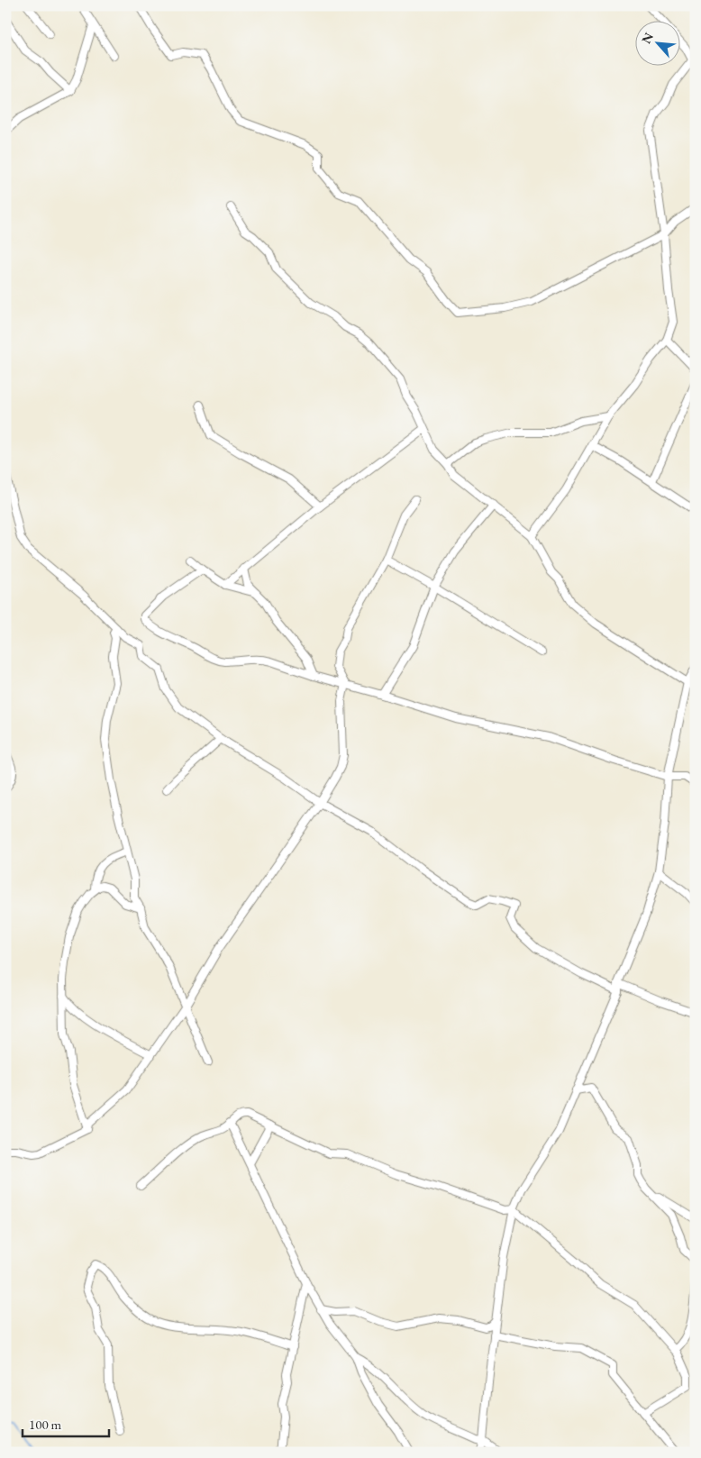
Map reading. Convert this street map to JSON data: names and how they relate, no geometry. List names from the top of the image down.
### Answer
{
  "scale_bar": "100 m",
  "north": "top left"
}
